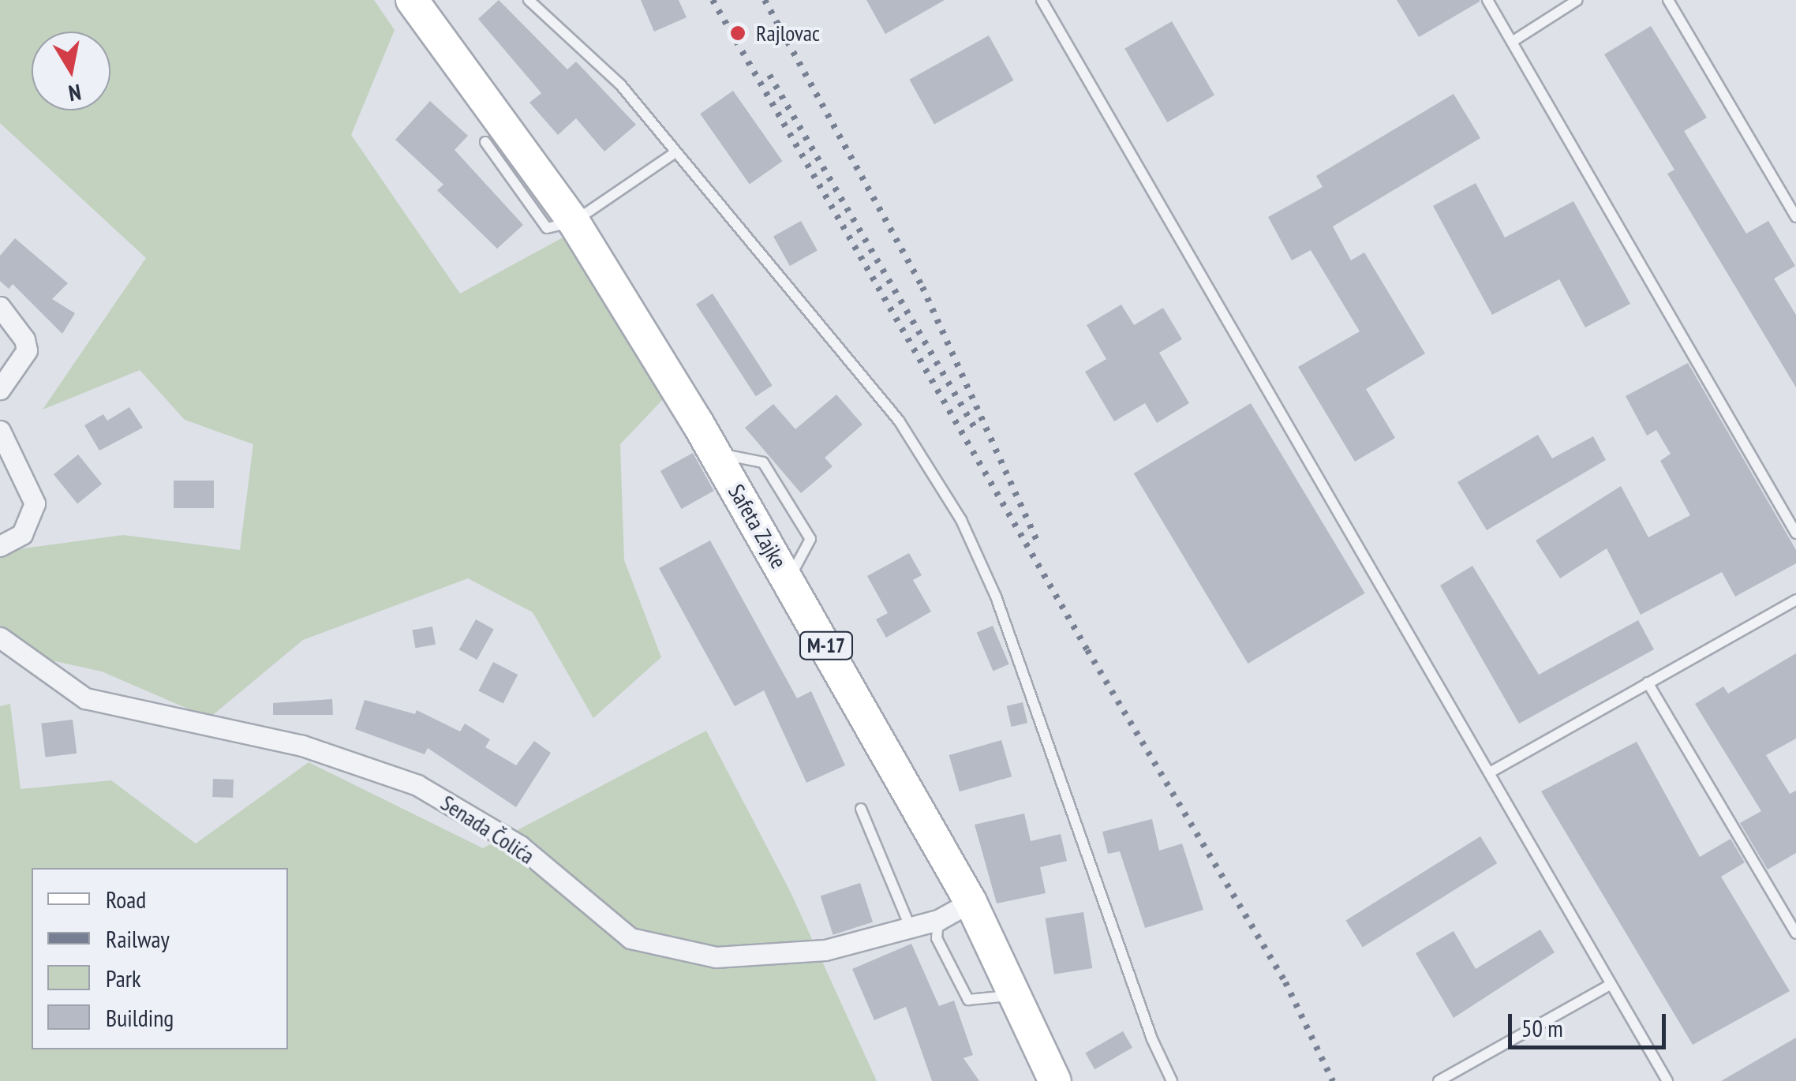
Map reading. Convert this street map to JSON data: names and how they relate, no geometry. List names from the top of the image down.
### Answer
{
  "streets": {
    "main road": ["Safeta Zajke", "M-17"],
    "street": ["Senada Čolića"]
  },
  "crossings": [
    ["Safeta Zajke", "Senada Čolića"]
  ],
  "places": ["Rajlovac"],
  "legend": [
    "Road",
    "Railway",
    "Park",
    "Building"
  ],
  "scale_bar": "50 m",
  "north": "bottom"
}
